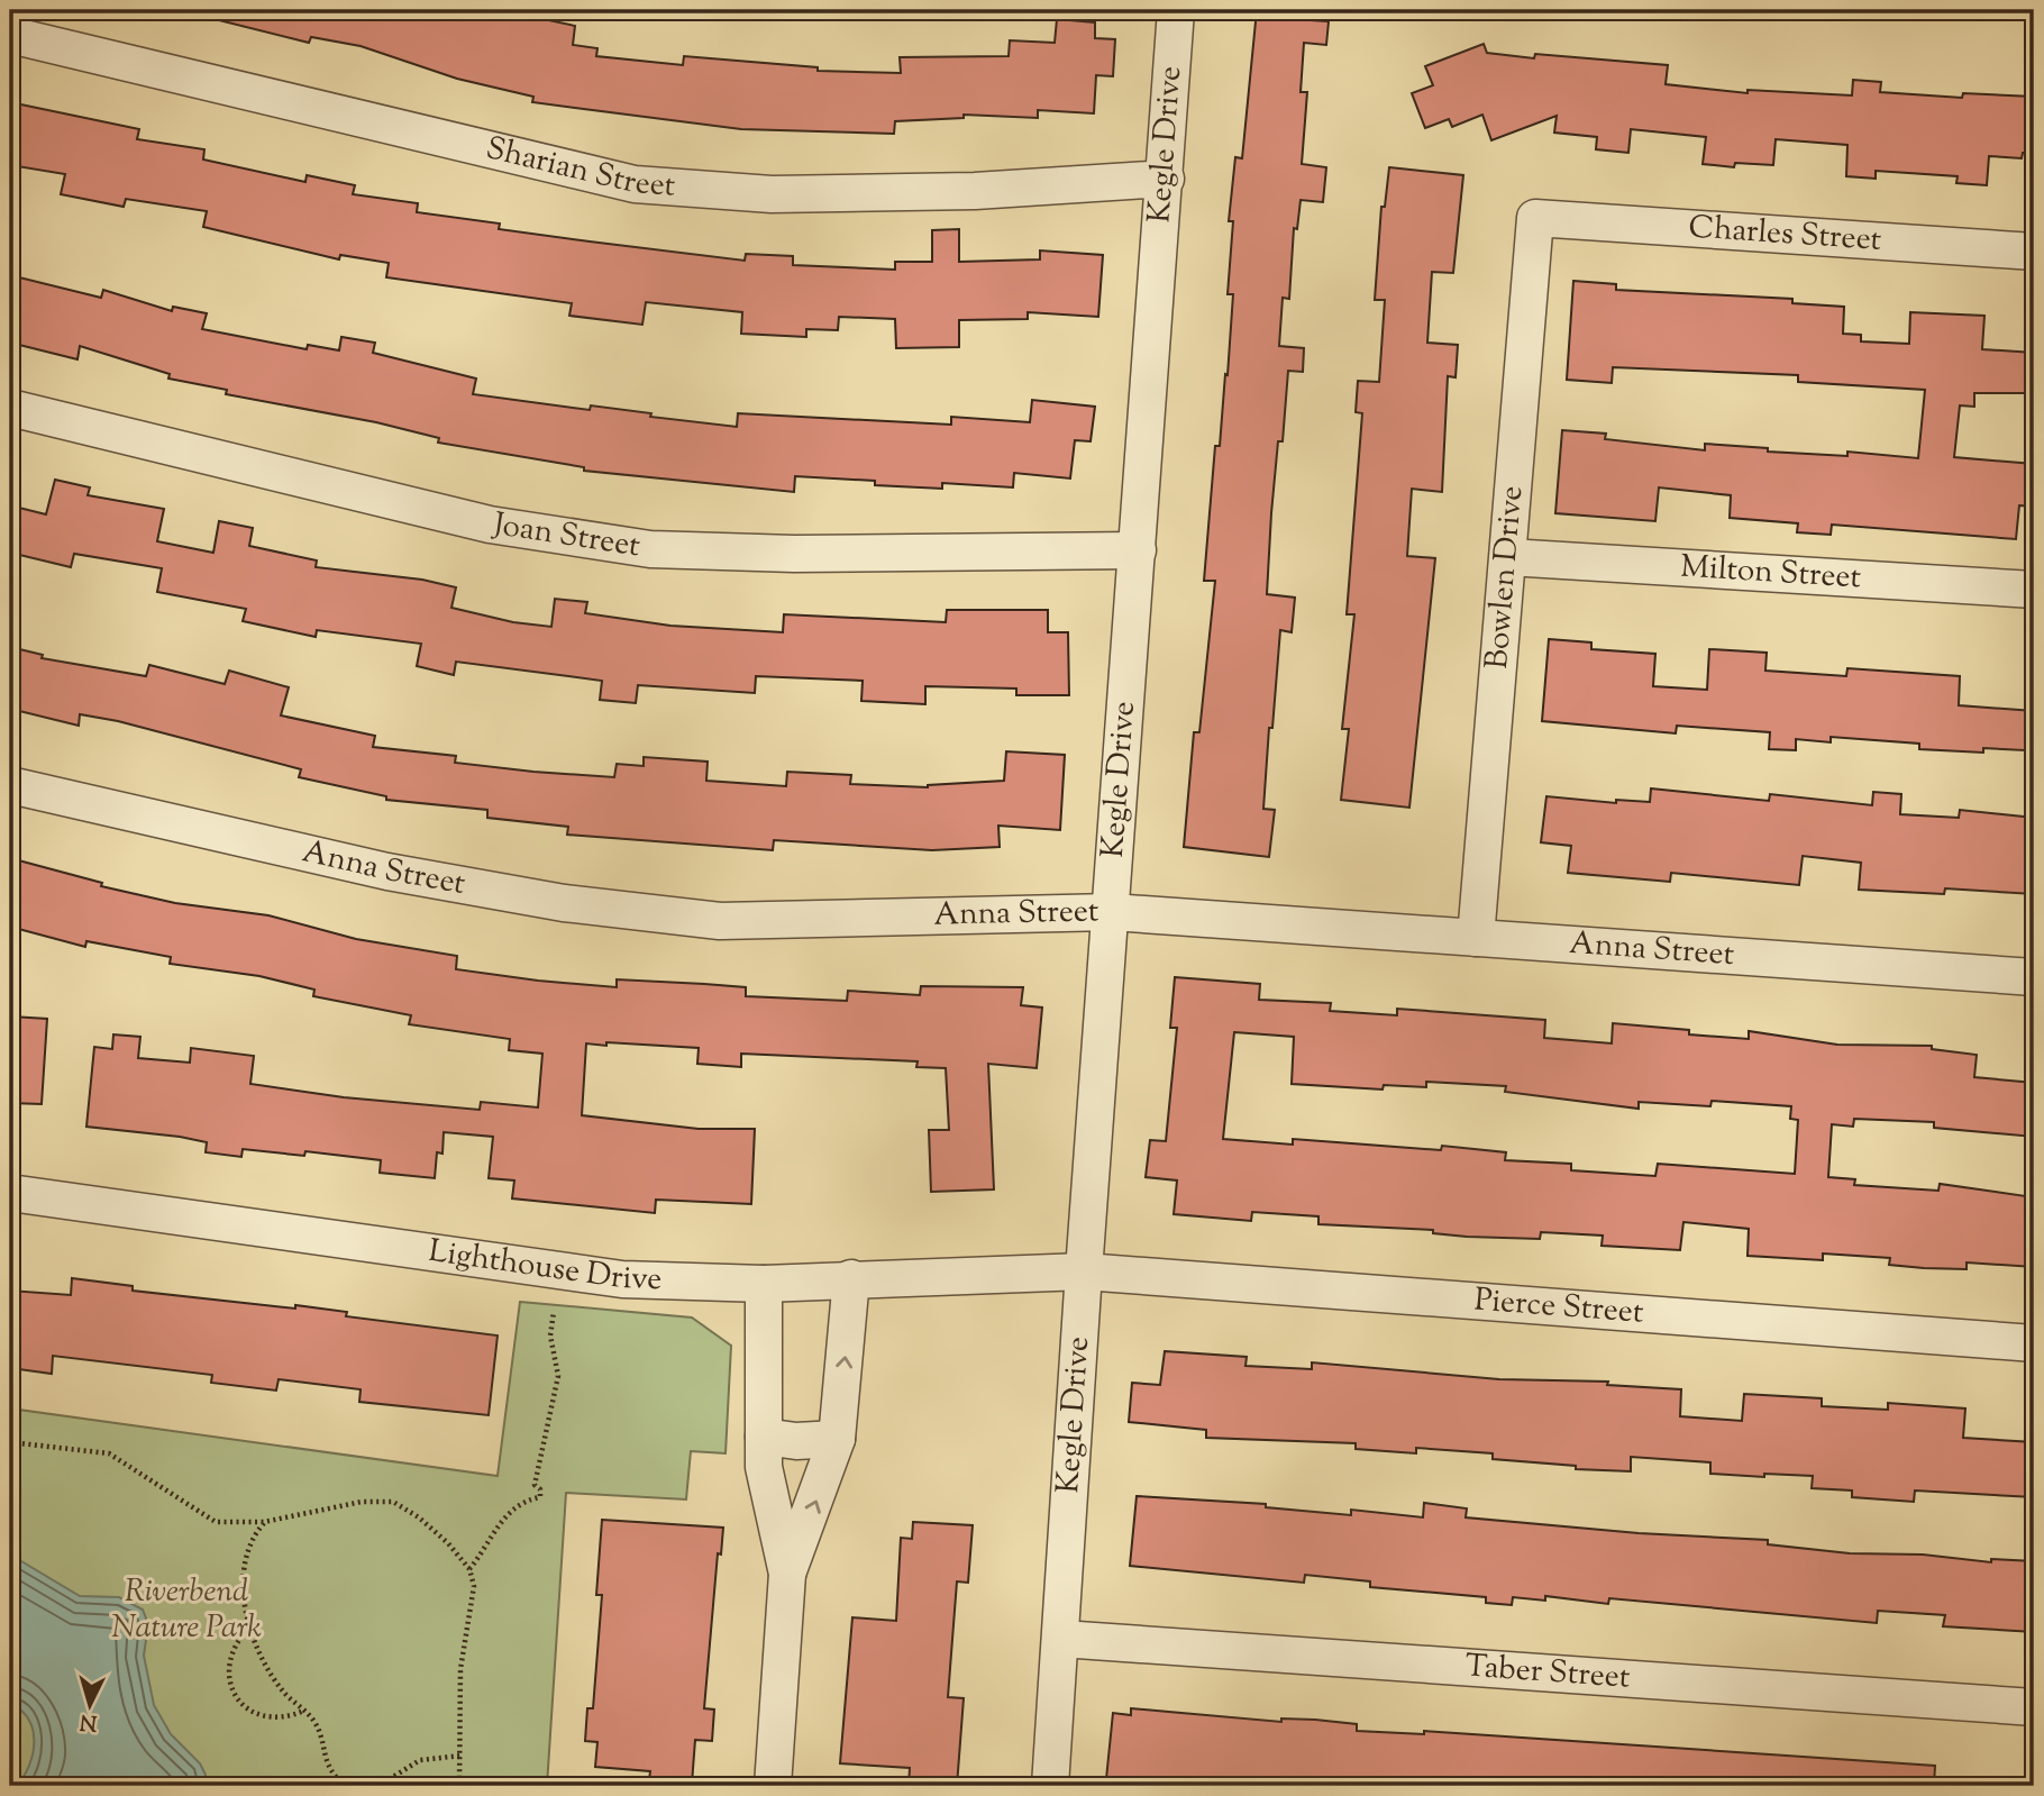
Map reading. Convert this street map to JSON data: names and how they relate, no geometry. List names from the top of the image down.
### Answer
{
  "streets": {
    "street": [
      "Kegle Drive",
      "Sharian Street",
      "Charles Street",
      "Joan Street",
      "Milton Street",
      "Bowlen Drive",
      "Anna Street",
      "Lighthouse Drive",
      "Pierce Street",
      "Taber Street"
    ]
  },
  "crossings": [
    ["Kegle Drive", "Sharian Street"],
    ["Kegle Drive", "Joan Street"],
    ["Kegle Drive", "Anna Street"],
    ["Kegle Drive", "Lighthouse Drive"],
    ["Kegle Drive", "Pierce Street"],
    ["Kegle Drive", "Taber Street"],
    ["Charles Street", "Bowlen Drive"],
    ["Milton Street", "Bowlen Drive"],
    ["Bowlen Drive", "Anna Street"],
    ["Lighthouse Drive", "Pierce Street"]
  ],
  "parks": ["Riverbend Nature Park"],
  "north": "bottom"
}
